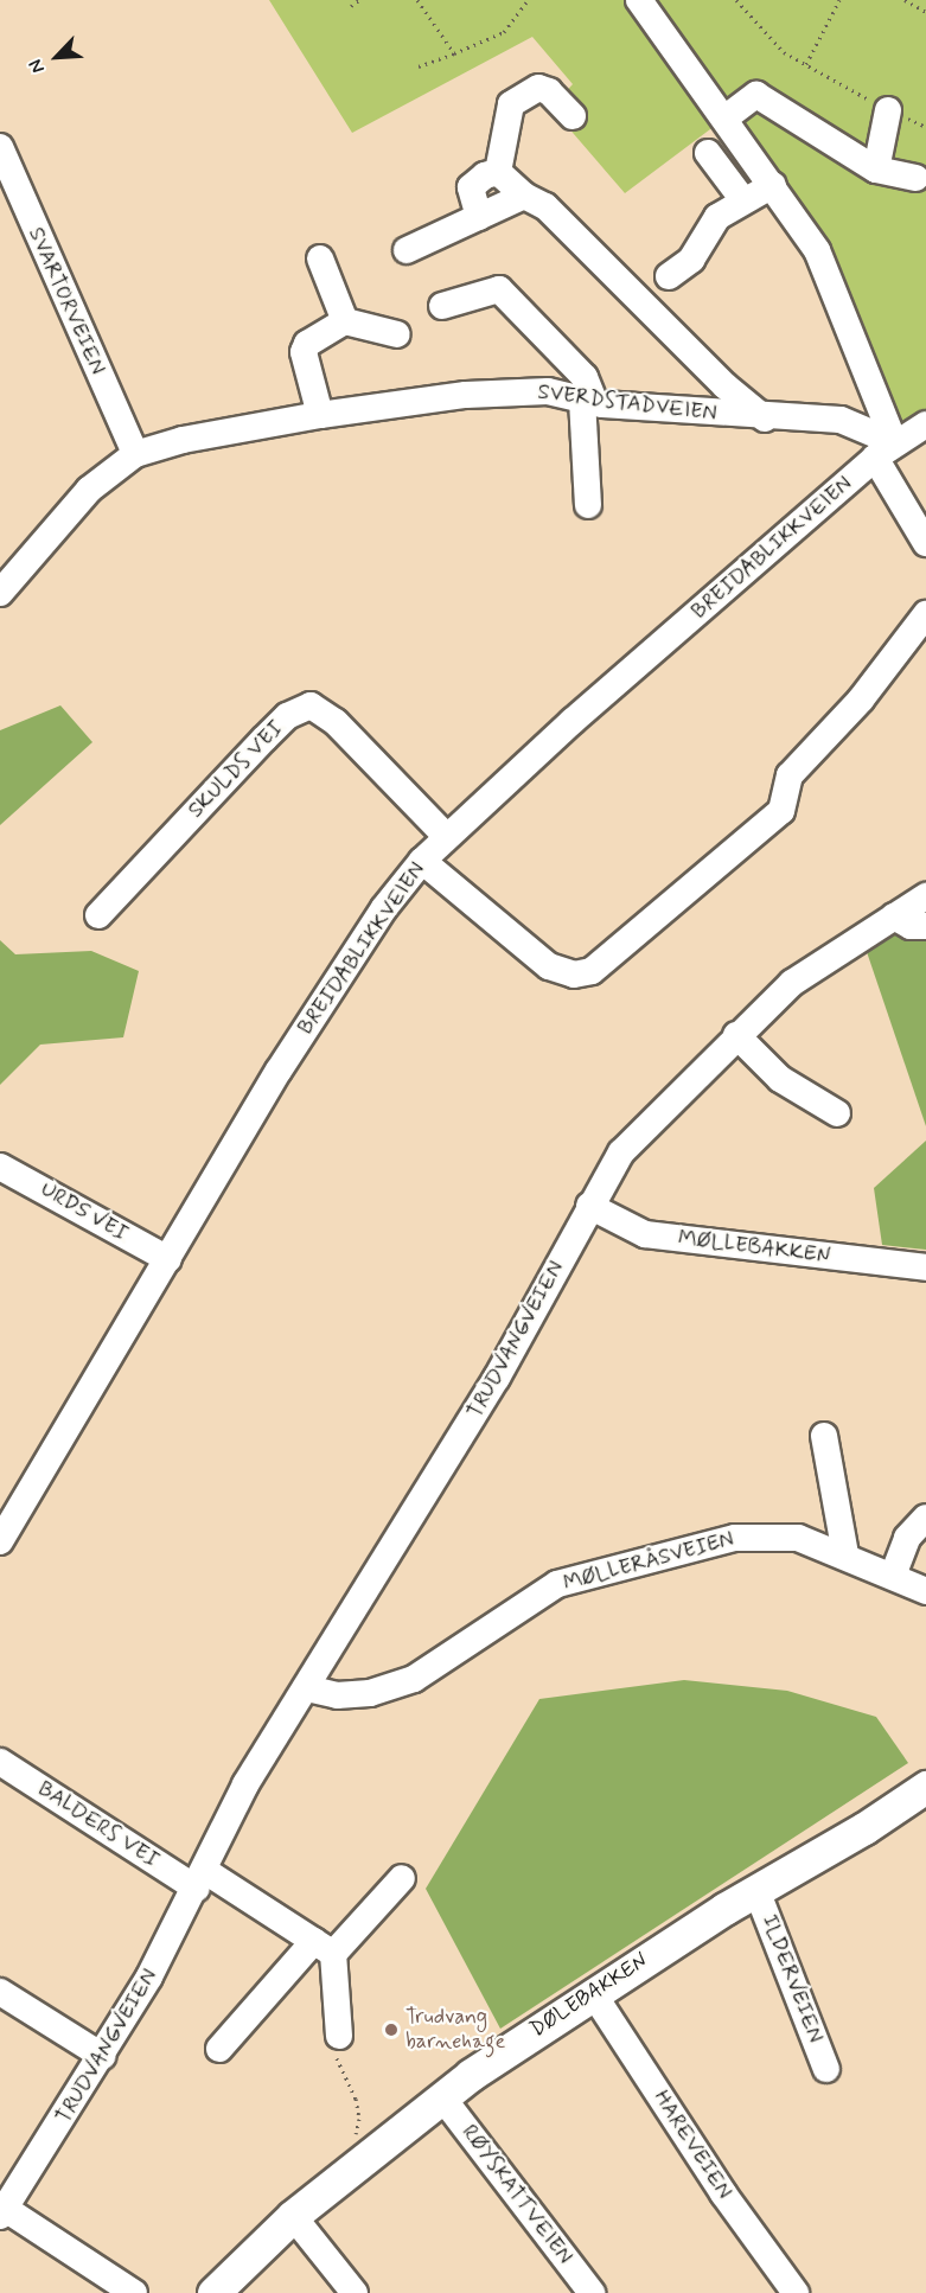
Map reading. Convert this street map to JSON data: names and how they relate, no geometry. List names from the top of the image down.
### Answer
{
  "streets": {
    "main road": ["DØLEBAKKEN"],
    "street": [
      "SVARTORVEIEN",
      "SVERDSTADVEIEN",
      "BREIDABLIKKVEIEN",
      "SKULDS VEI",
      "URDS VEI",
      "MØLLEBAKKEN",
      "TRUDVANGVEIEN",
      "MØLLERÅSVEIEN",
      "BALDERS VEI",
      "ILDERVEIEN",
      "HAREVEIEN",
      "RØYSKATTVEIEN"
    ]
  },
  "crossings": [
    ["SVARTORVEIEN", "SVERDSTADVEIEN"],
    ["SVERDSTADVEIEN", "BREIDABLIKKVEIEN"],
    ["BREIDABLIKKVEIEN", "SKULDS VEI"],
    ["BREIDABLIKKVEIEN", "URDS VEI"],
    ["MØLLEBAKKEN", "TRUDVANGVEIEN"],
    ["TRUDVANGVEIEN", "MØLLERÅSVEIEN"],
    ["TRUDVANGVEIEN", "BALDERS VEI"],
    ["ILDERVEIEN", "DØLEBAKKEN"],
    ["DØLEBAKKEN", "HAREVEIEN"],
    ["DØLEBAKKEN", "RØYSKATTVEIEN"]
  ],
  "places": ["Trudvang barnehage"],
  "north": "bottom left"
}
